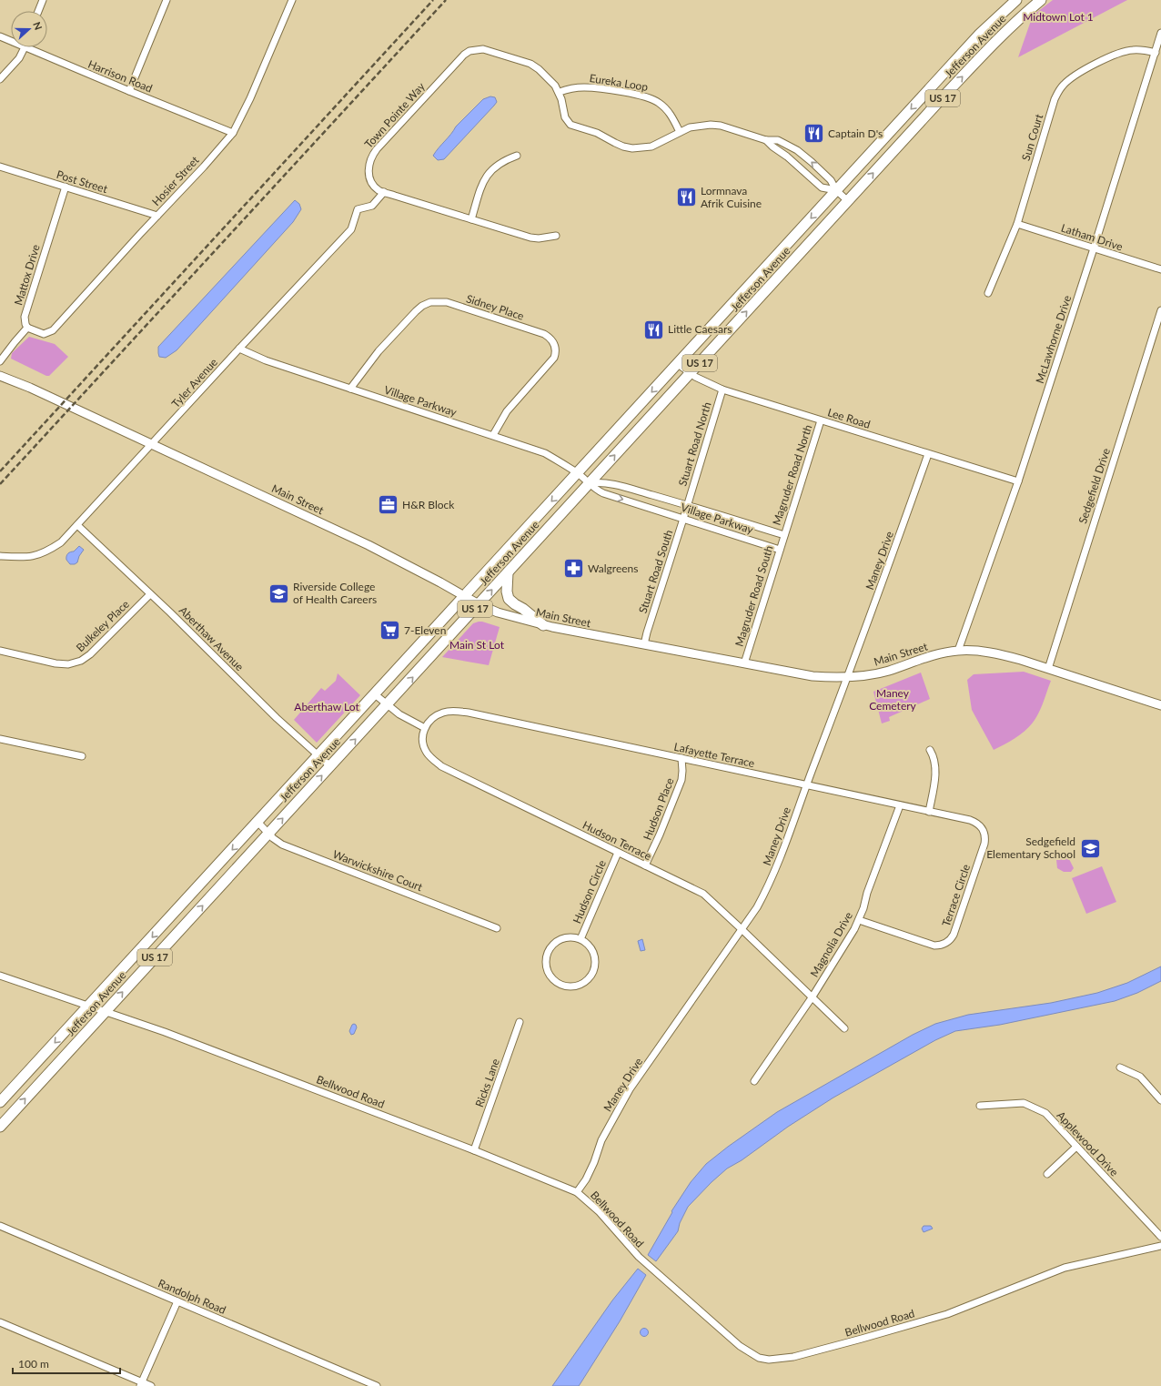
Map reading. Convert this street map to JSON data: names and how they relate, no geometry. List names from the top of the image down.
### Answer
{
  "streets": {
    "main road": ["Jefferson Avenue", "US 17", "Main Street"],
    "street": [
      "Harrison Road",
      "Eureka Loop",
      "Town Pointe Way",
      "Sun Court",
      "Hosier Street",
      "Post Street",
      "Latham Drive",
      "Mattox Drive",
      "Sidney Place",
      "McLawhorne Drive",
      "Tyler Avenue",
      "Village Parkway",
      "Lee Road",
      "Stuart Road North",
      "Magruder Road North",
      "Sedgefield Drive",
      "Maney Drive",
      "Stuart Road South",
      "Magruder Road South",
      "Bulkeley Place",
      "Aberthaw Avenue",
      "Lafayette Terrace",
      "Hudson Place",
      "Hudson Terrace",
      "Warwickshire Court",
      "Hudson Circle",
      "Terrace Circle",
      "Magnolia Drive",
      "Ricks Lane",
      "Bellwood Road",
      "Applewood Drive",
      "Randolph Road"
    ]
  },
  "crossings": [
    ["Jefferson Avenue", "Village Parkway"],
    ["Jefferson Avenue", "Lee Road"],
    ["Jefferson Avenue", "Main Street"],
    ["Jefferson Avenue", "Aberthaw Avenue"],
    ["Jefferson Avenue", "Warwickshire Court"],
    ["Jefferson Avenue", "Bellwood Road"],
    ["Harrison Road", "Hosier Street"],
    ["Eureka Loop", "Town Pointe Way"],
    ["Town Pointe Way", "Tyler Avenue"],
    ["Sun Court", "Latham Drive"],
    ["Sun Court", "McLawhorne Drive"],
    ["Hosier Street", "Post Street"],
    ["Hosier Street", "Mattox Drive"],
    ["Post Street", "Mattox Drive"],
    ["Latham Drive", "McLawhorne Drive"],
    ["Sidney Place", "Village Parkway"],
    ["McLawhorne Drive", "Lee Road"],
    ["McLawhorne Drive", "Main Street"],
    ["Tyler Avenue", "Village Parkway"],
    ["Tyler Avenue", "Main Street"],
    ["Tyler Avenue", "Aberthaw Avenue"],
    ["Village Parkway", "Stuart Road North"],
    ["Village Parkway", "Magruder Road North"],
    ["Village Parkway", "Stuart Road South"],
    ["Village Parkway", "Magruder Road South"],
    ["Lee Road", "Stuart Road North"],
    ["Lee Road", "Magruder Road North"],
    ["Lee Road", "Maney Drive"],
    ["Stuart Road North", "Stuart Road South"],
    ["Magruder Road North", "Magruder Road South"],
    ["Sedgefield Drive", "Main Street"],
    ["Main Street", "Maney Drive"],
    ["Main Street", "Stuart Road South"],
    ["Main Street", "Magruder Road South"],
    ["Maney Drive", "Lafayette Terrace"],
    ["Maney Drive", "Hudson Terrace"],
    ["Maney Drive", "Bellwood Road"],
    ["Bulkeley Place", "Aberthaw Avenue"],
    ["Lafayette Terrace", "Hudson Place"],
    ["Lafayette Terrace", "Hudson Terrace"],
    ["Lafayette Terrace", "Terrace Circle"],
    ["Lafayette Terrace", "Magnolia Drive"],
    ["Hudson Place", "Hudson Terrace"],
    ["Hudson Terrace", "Hudson Circle"],
    ["Hudson Terrace", "Magnolia Drive"],
    ["Terrace Circle", "Magnolia Drive"],
    ["Ricks Lane", "Bellwood Road"]
  ],
  "parks": [
    "Midtown Lot 1",
    "Main St Lot",
    "Maney Cemetery",
    "Aberthaw Lot"
  ],
  "places": {
    "restaurant": ["Captain D's", "Lormnava Afrik Cuisine", "Little Caesars"],
    "office": ["H&R Block"],
    "pharmacy": ["Walgreens"],
    "school or university": ["Riverside College of Health Careers", "Sedgefield Elementary School"],
    "supermarket": ["7-Eleven"]
  },
  "scale_bar": "100 m",
  "north": "right"
}
